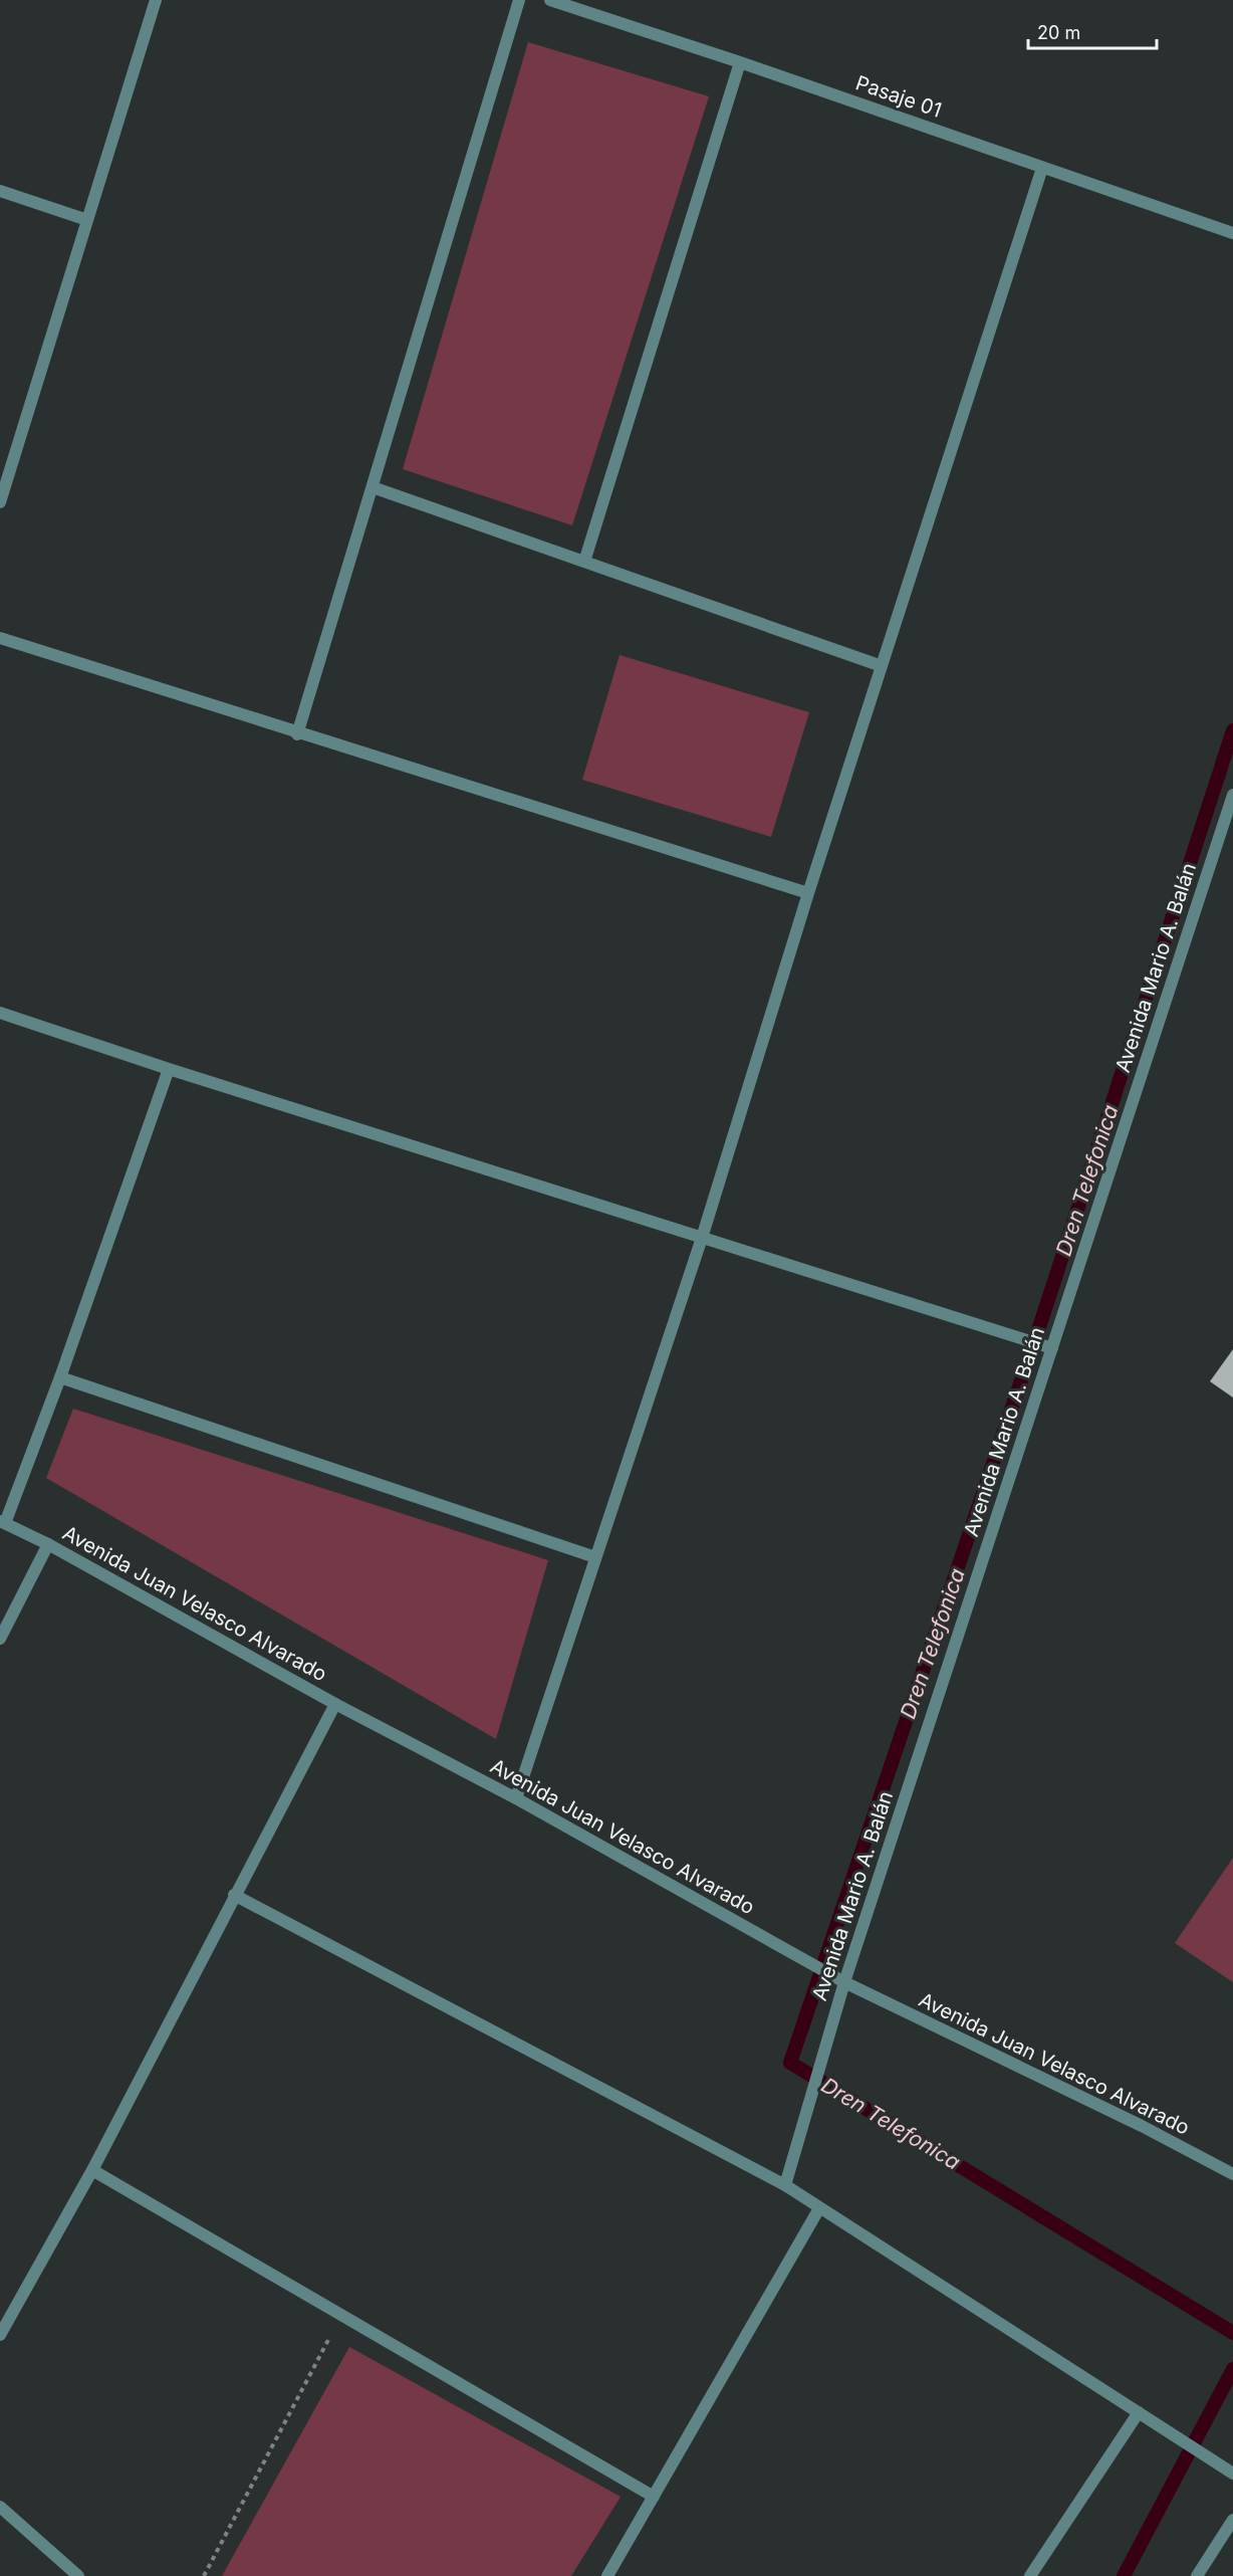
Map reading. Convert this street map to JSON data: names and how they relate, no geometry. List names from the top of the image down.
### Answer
{
  "streets": {
    "street": ["Pasaje 01", "Avenida Mario A. Balán", "Avenida Juan Velasco Alvarado"]
  },
  "crossings": [
    ["Avenida Mario A. Balán", "Avenida Juan Velasco Alvarado"]
  ],
  "water": ["Dren Telefonica"],
  "scale_bar": "20 m"
}
